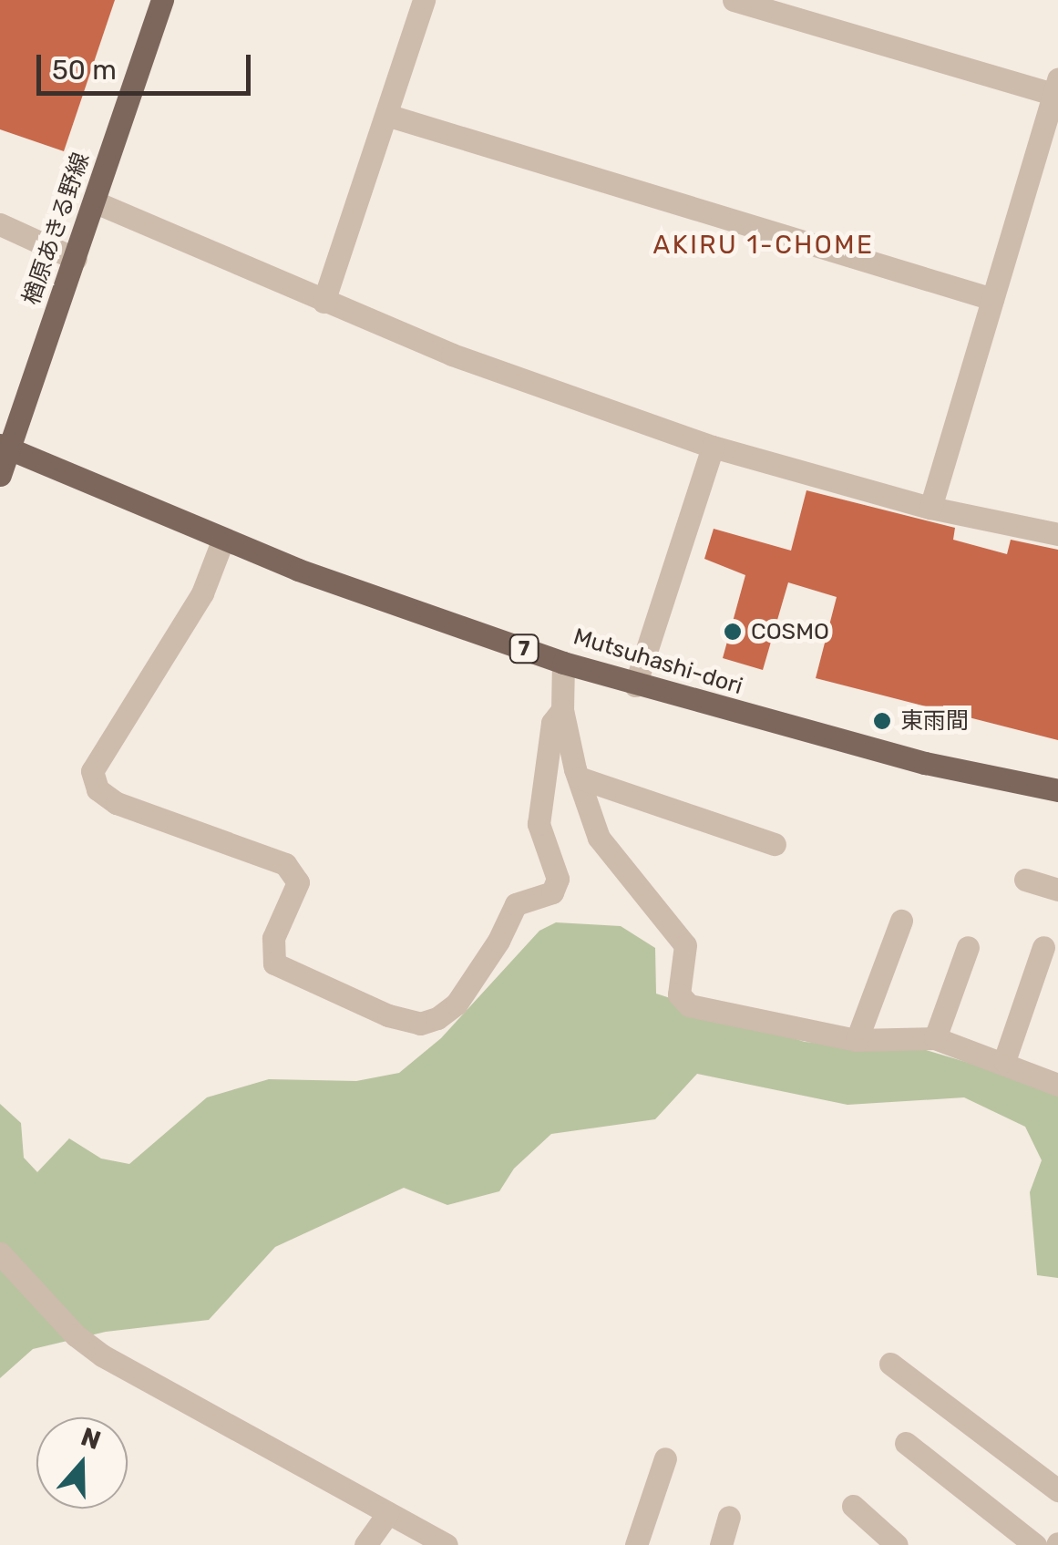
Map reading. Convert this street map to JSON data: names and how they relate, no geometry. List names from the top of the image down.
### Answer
{
  "streets": {
    "main road": ["楢原あきる野線", "7", "Mutsuhashi-dori"]
  },
  "crossings": [
    ["楢原あきる野線", "Mutsuhashi-dori"]
  ],
  "districts": ["AKIRU 1-CHOME"],
  "places": ["COSMO", "東雨間"],
  "scale_bar": "50 m",
  "north": "top"
}
